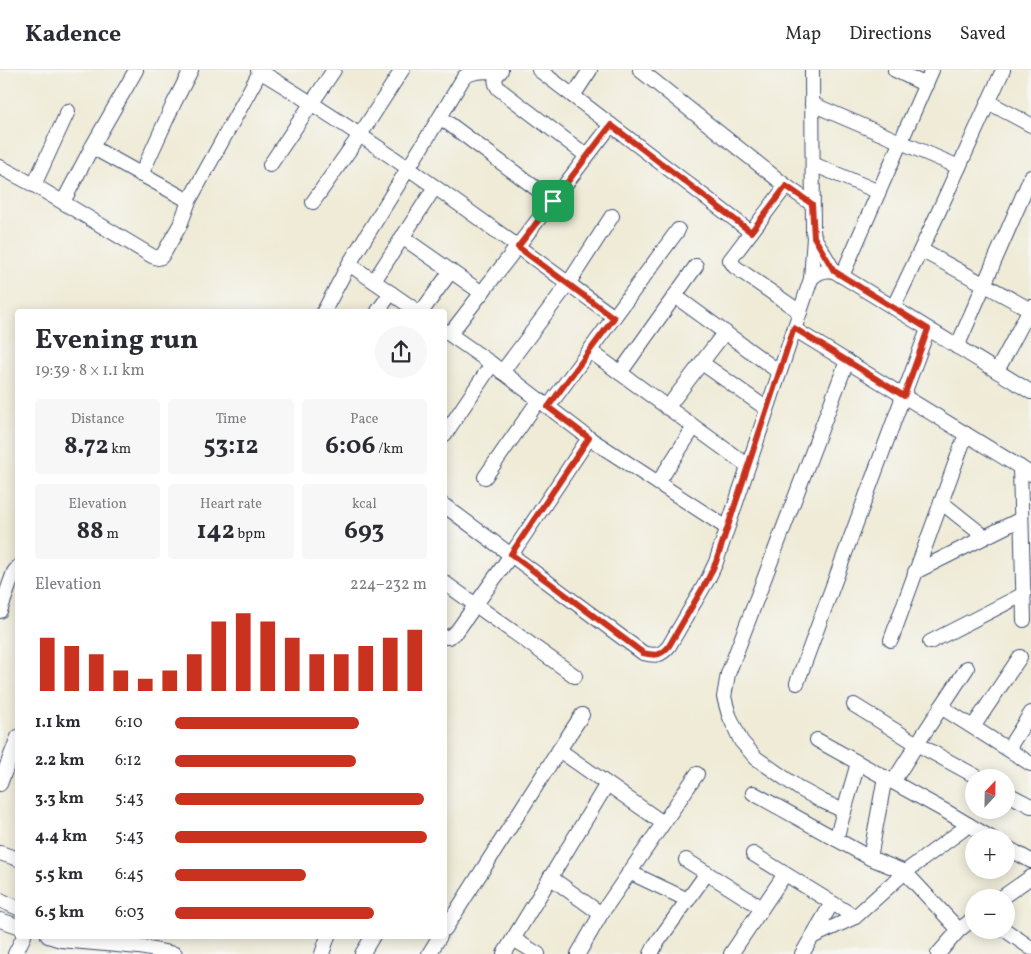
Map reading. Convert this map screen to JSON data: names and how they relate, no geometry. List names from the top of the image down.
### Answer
{
  "north": "top",
  "page": {
    "header": "Kadence",
    "nav": ["Map", "Directions", "Saved"],
    "heading": ["Evening run", "19:39 · 8 × 1.1 km"],
    "stats": [
      ["Distance", "8.72 km"],
      ["Time", "53:12"],
      ["Pace", "6:06 /km"],
      ["Elevation", "88 m"],
      ["Heart rate", "142 bpm"],
      ["kcal", "693"]
    ],
    "chart": ["Elevation", "224–232 m"],
    "list": [
      {
        "name": "1.1 km",
        "note": "6:10"
      },
      {
        "name": "2.2 km",
        "note": "6:12"
      },
      {
        "name": "3.3 km",
        "note": "5:43"
      },
      {
        "name": "4.4 km",
        "note": "5:43"
      },
      {
        "name": "5.5 km",
        "note": "6:45"
      },
      {
        "name": "6.5 km",
        "note": "6:03"
      }
    ],
    "map_buttons": ["+", "−"]
  }
}
